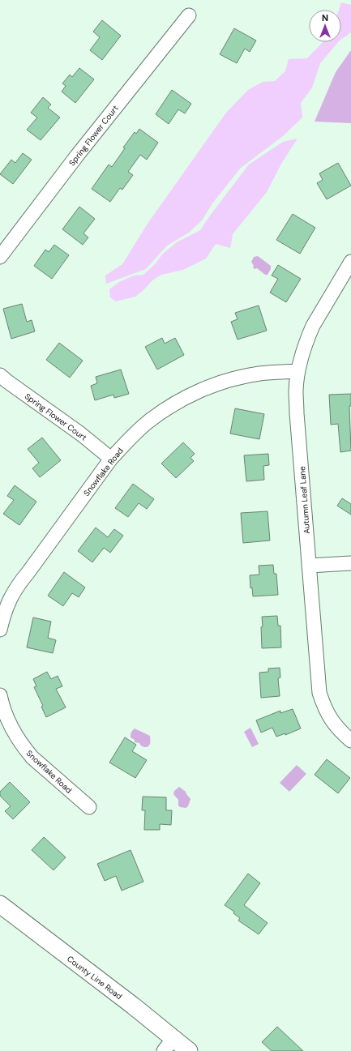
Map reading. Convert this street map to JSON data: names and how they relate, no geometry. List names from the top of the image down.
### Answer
{
  "streets": {
    "main road": ["County Line Road"],
    "street": ["Spring Flower Court", "Snowflake Road", "Autumn Leaf Lane"]
  },
  "crossings": [
    ["Spring Flower Court", "Snowflake Road"],
    ["Snowflake Road", "Autumn Leaf Lane"]
  ],
  "north": "top"
}
